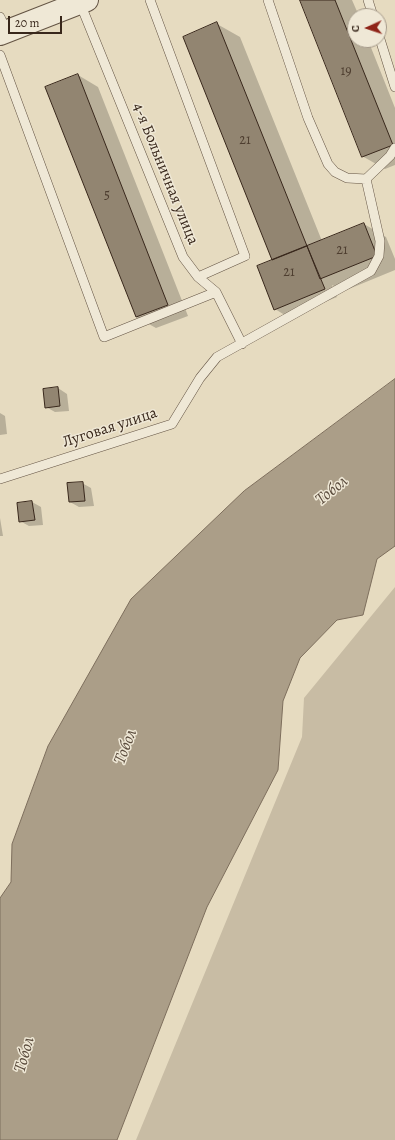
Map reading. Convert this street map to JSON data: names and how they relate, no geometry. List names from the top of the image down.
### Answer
{
  "streets": {
    "lane": ["4-я Больничная улица", "Луговая улица"]
  },
  "crossings": [
    ["4-я Больничная улица", "Луговая улица"]
  ],
  "water": ["Тобол"],
  "house_numbers": [
    "19",
    "21",
    "5",
    "21",
    "21"
  ],
  "scale_bar": "20 m",
  "north": "left"
}
